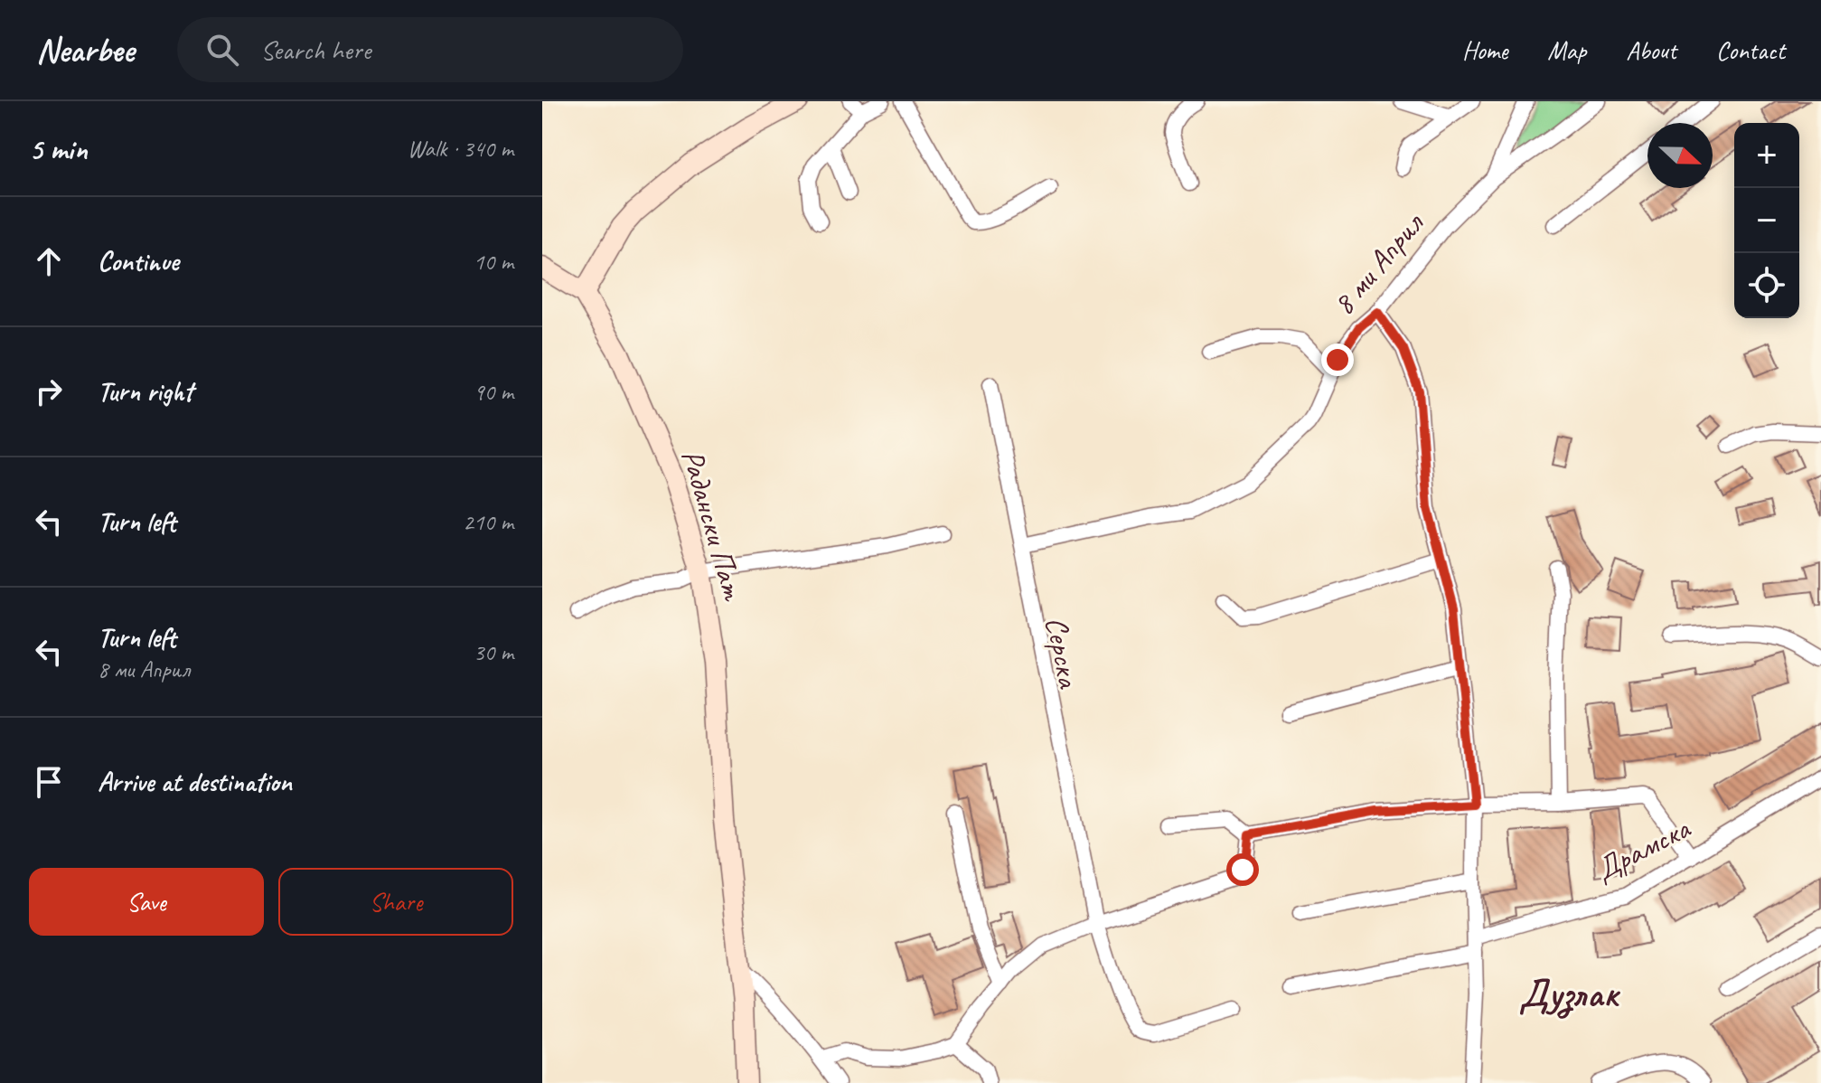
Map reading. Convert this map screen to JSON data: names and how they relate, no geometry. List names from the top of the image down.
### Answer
{
  "streets": {
    "street": [
      "8 ми Април",
      "Радански Пат",
      "Серска",
      "Драмска"
    ]
  },
  "crossings": [
    ["8 ми Април", "Серска"]
  ],
  "districts": ["Дузлак"],
  "north": "right",
  "page": {
    "header": "Nearbee",
    "search": "Search here",
    "nav": [
      "Home",
      "Map",
      "About",
      "Contact"
    ],
    "heading": ["5 min", "Walk · 340 m"],
    "map_buttons": ["+", "−"],
    "list": [
      ["Continue", "10 m"],
      ["Turn right", "90 m"],
      ["Turn left", "210 m"],
      ["Turn left", "8 ми Април", "30 m"],
      "Arrive at destination"
    ],
    "buttons": ["Save", "Share"]
  }
}
